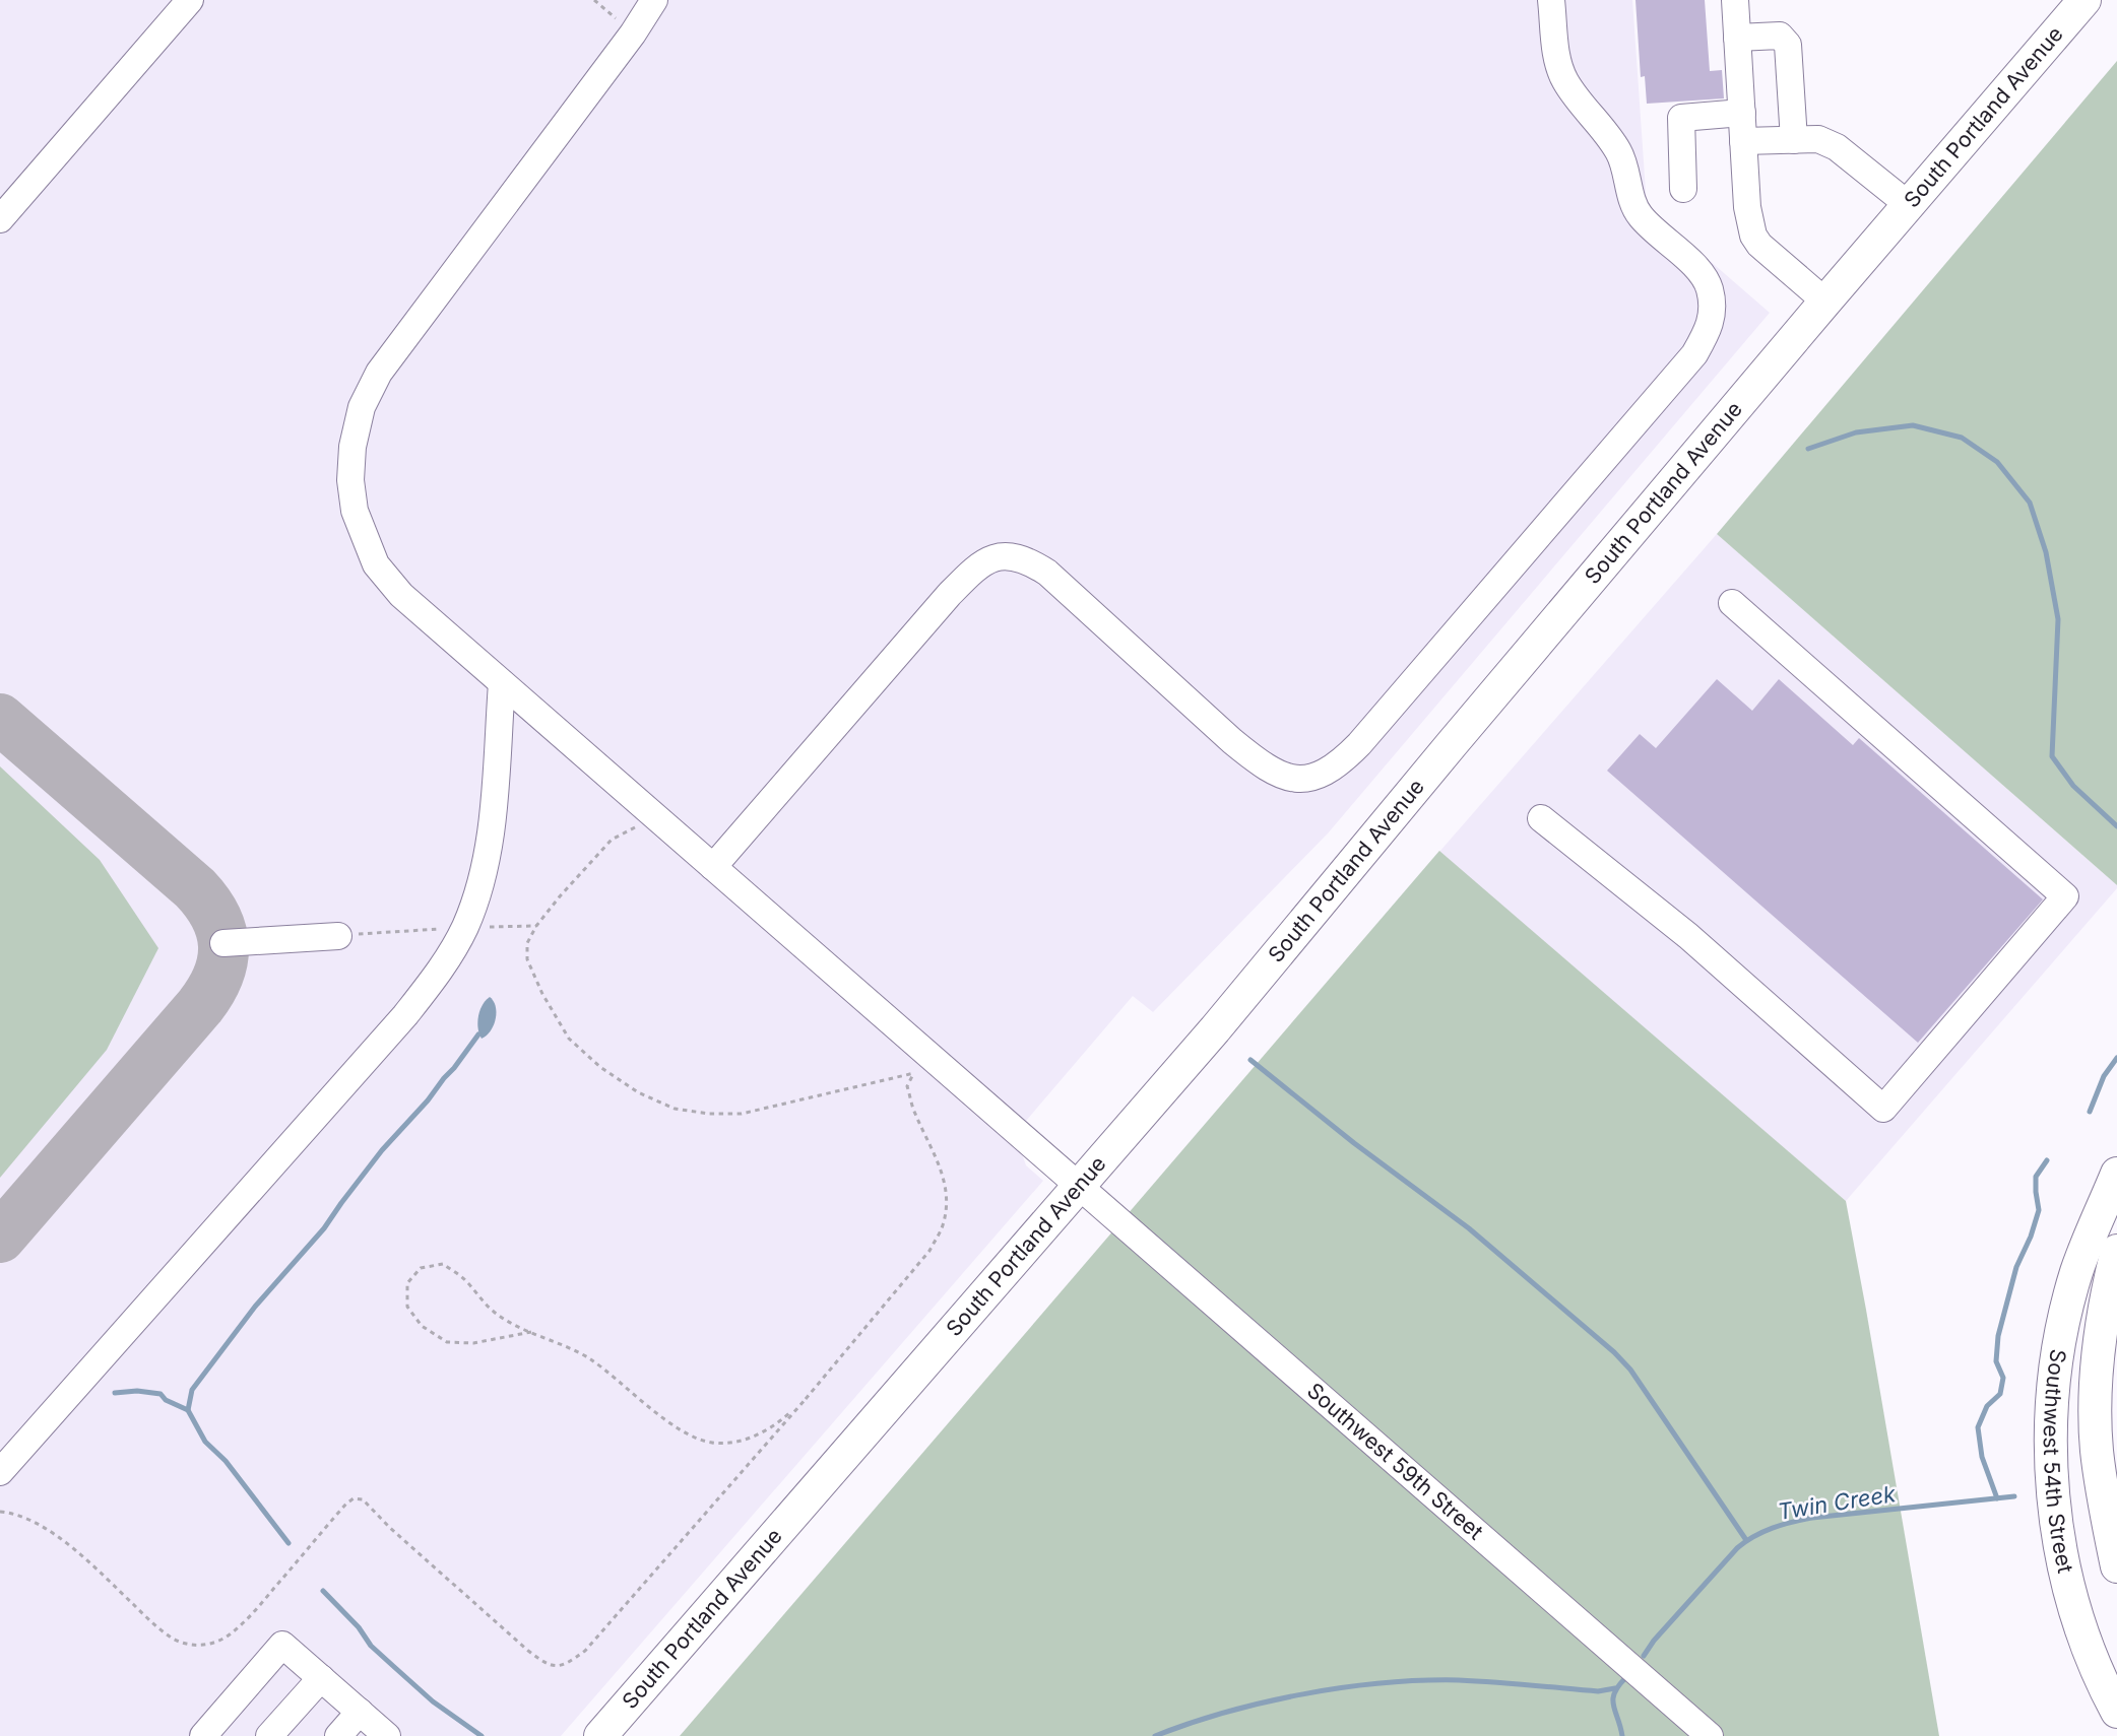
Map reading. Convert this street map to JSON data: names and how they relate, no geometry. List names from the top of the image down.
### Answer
{
  "streets": {
    "main road": ["South Portland Avenue", "Southwest 54th Street"],
    "street": ["Southwest 59th Street"]
  },
  "crossings": [
    ["South Portland Avenue", "Southwest 59th Street"]
  ],
  "water": ["Twin Creek"]
}
